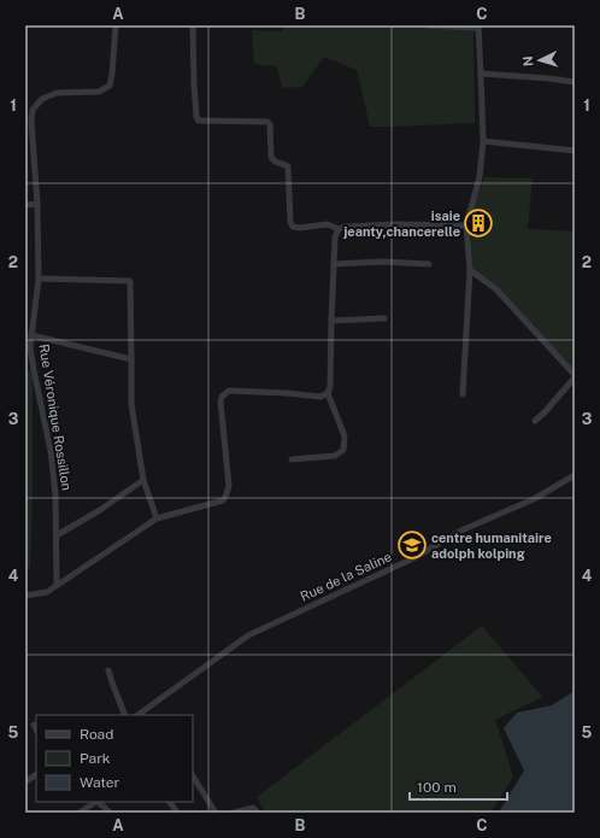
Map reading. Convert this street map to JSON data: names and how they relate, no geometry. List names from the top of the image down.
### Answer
{
  "streets": {
    "street": ["Rue Véronique Rossillon", "Rue de la Saline"]
  },
  "places": {
    "building": ["isaie jeanty,chancerelle"],
    "school or university": ["centre humanitaire adolph kolping"]
  },
  "legend": ["Road", "Park", "Water"],
  "scale_bar": "100 m",
  "north": "left",
  "grid": {
    "columns": ["A", "B", "C"],
    "rows": [
      "1",
      "2",
      "3",
      "4",
      "5"
    ]
  }
}
